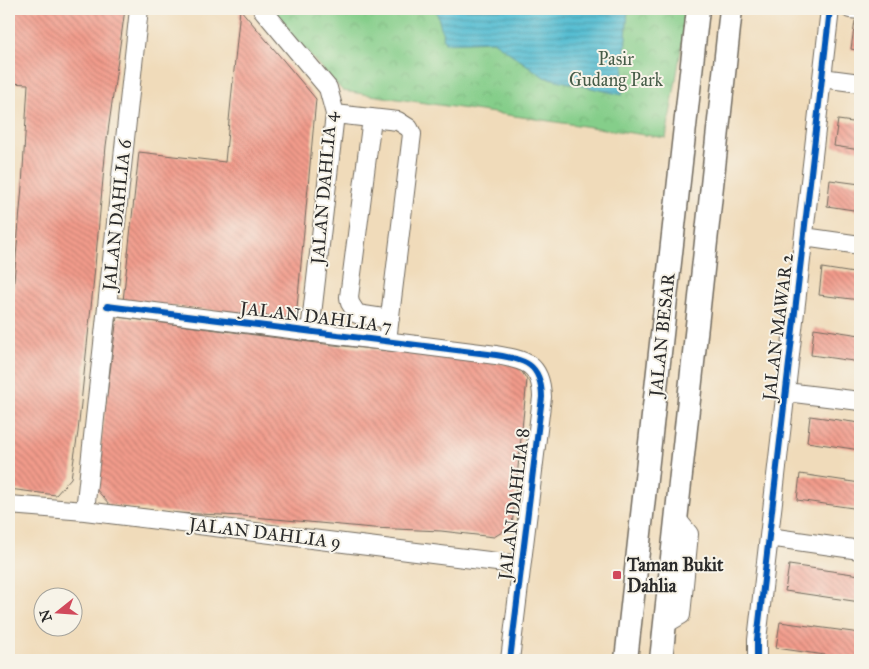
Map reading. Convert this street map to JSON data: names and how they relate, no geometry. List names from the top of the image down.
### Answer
{
  "streets": {
    "main road": ["JALAN BESAR"],
    "street": [
      "JALAN DAHLIA 4",
      "JALAN DAHLIA 6",
      "JALAN DAHLIA 7",
      "JALAN MAWAR 2",
      "JALAN DAHLIA 8",
      "JALAN DAHLIA 9"
    ]
  },
  "crossings": [
    ["JALAN DAHLIA 4", "JALAN DAHLIA 7"],
    ["JALAN DAHLIA 6", "JALAN DAHLIA 7"],
    ["JALAN DAHLIA 6", "JALAN DAHLIA 9"],
    ["JALAN DAHLIA 7", "JALAN DAHLIA 8"],
    ["JALAN DAHLIA 8", "JALAN DAHLIA 9"]
  ],
  "parks": ["Pasir Gudang Park"],
  "places": {
    "transit": ["Taman Bukit Dahlia"]
  },
  "north": "left"
}
